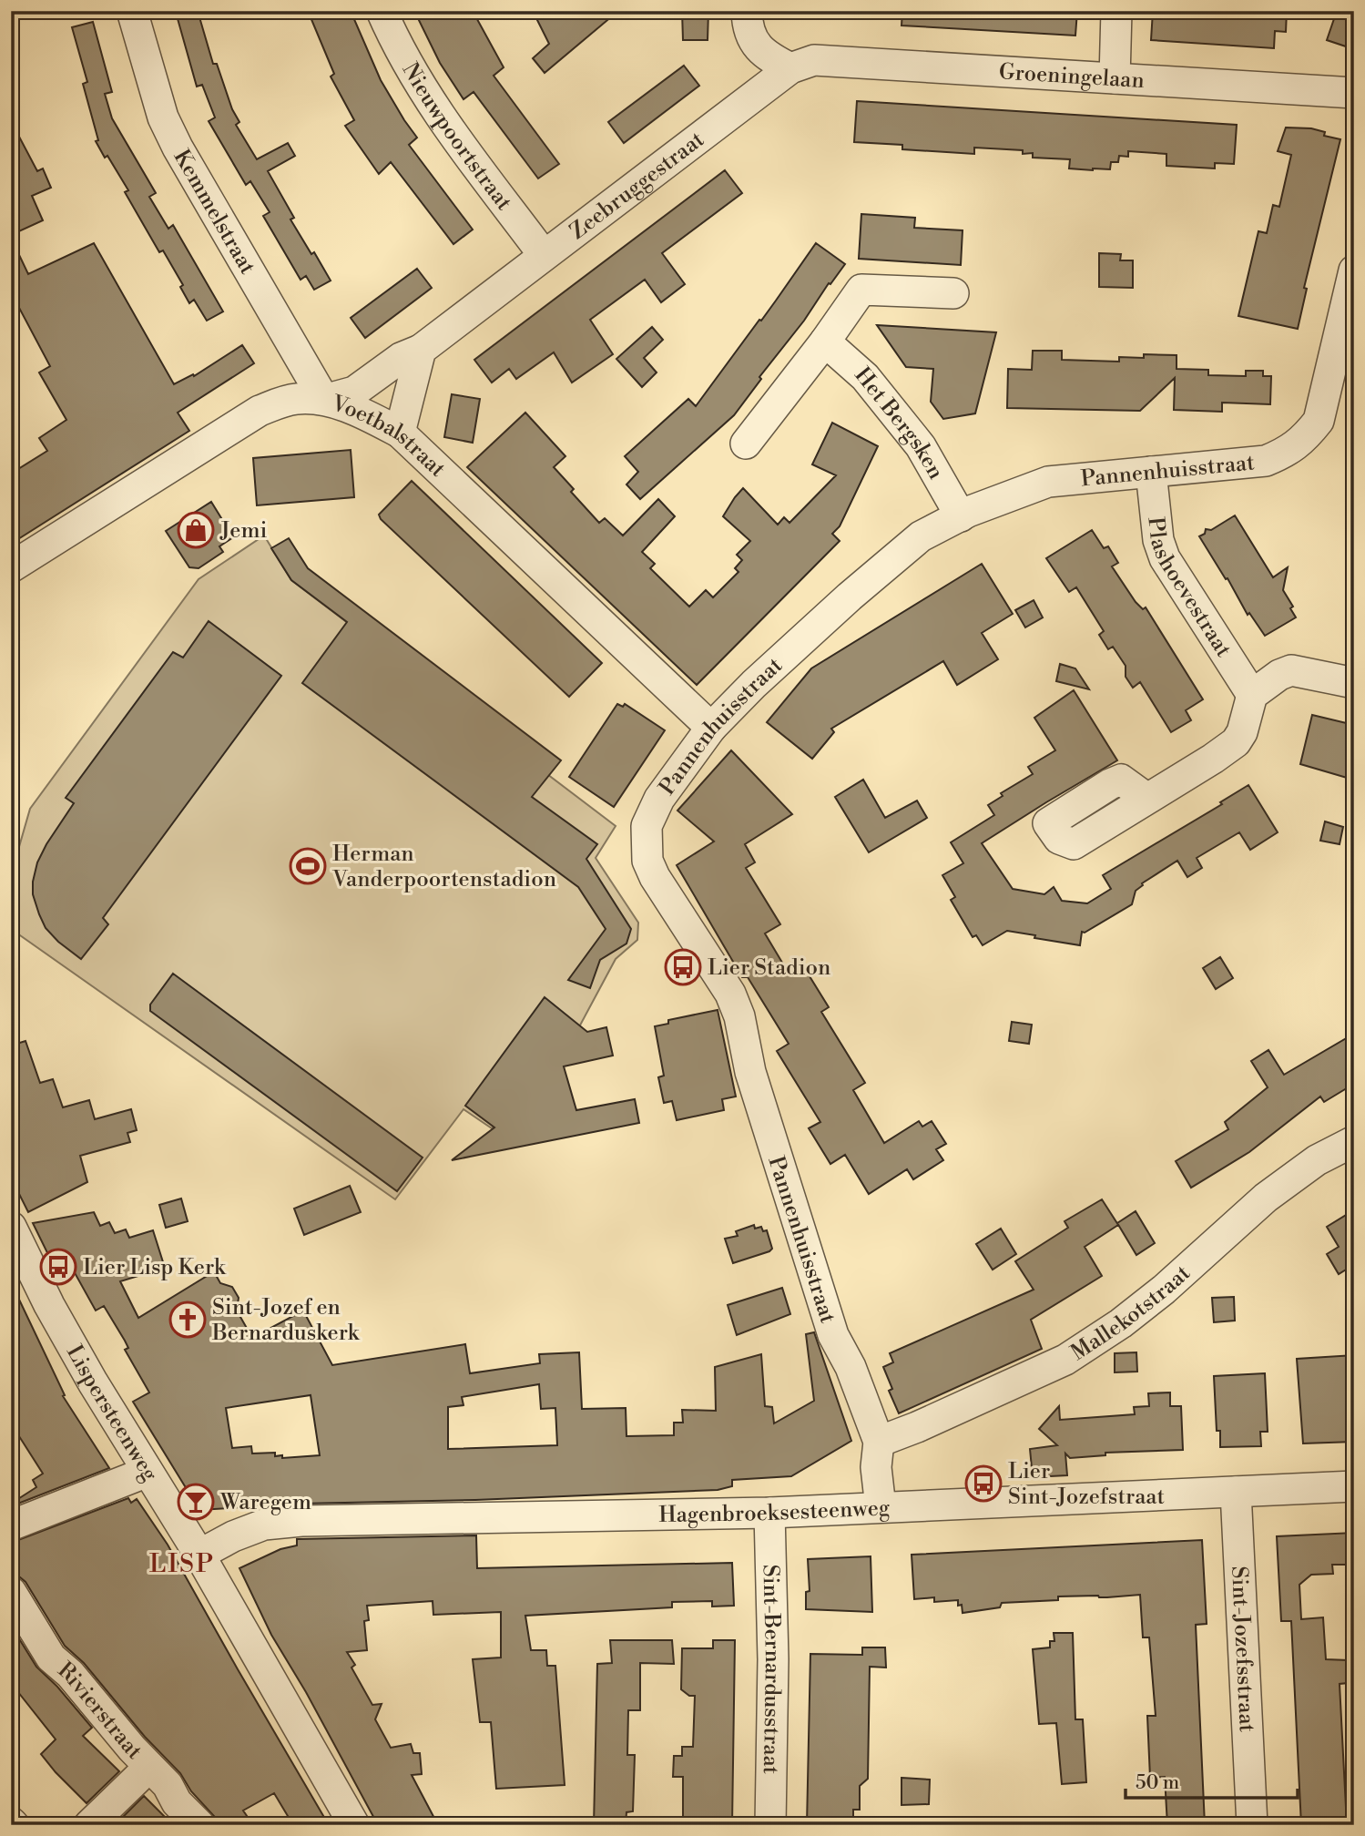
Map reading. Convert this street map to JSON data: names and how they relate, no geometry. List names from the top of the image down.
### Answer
{
  "streets": {
    "street": [
      "Groeningelaan",
      "Nieuwpoortstraat",
      "Zeebruggestraat",
      "Kemmelstraat",
      "Het Bergsken",
      "Voetbalstraat",
      "Pannenhuisstraat",
      "Plashoevestraat",
      "Mallekotstraat",
      "Lispersteenweg",
      "Hagenbroeksesteenweg",
      "Sint-Jozefsstraat",
      "Sint-Bernardusstraat",
      "Rivierstraat"
    ]
  },
  "crossings": [
    ["Groeningelaan", "Zeebruggestraat"],
    ["Nieuwpoortstraat", "Zeebruggestraat"],
    ["Zeebruggestraat", "Kemmelstraat"],
    ["Zeebruggestraat", "Voetbalstraat"],
    ["Kemmelstraat", "Voetbalstraat"],
    ["Het Bergsken", "Pannenhuisstraat"],
    ["Voetbalstraat", "Pannenhuisstraat"],
    ["Pannenhuisstraat", "Plashoevestraat"],
    ["Pannenhuisstraat", "Mallekotstraat"],
    ["Pannenhuisstraat", "Hagenbroeksesteenweg"],
    ["Lispersteenweg", "Hagenbroeksesteenweg"],
    ["Hagenbroeksesteenweg", "Sint-Jozefsstraat"],
    ["Hagenbroeksesteenweg", "Sint-Bernardusstraat"]
  ],
  "districts": ["LISP"],
  "places": {
    "shop": ["Jemi"],
    "sports": ["Herman Vanderpoortenstadion"],
    "bus stop": ["Lier Stadion", "Lier Lisp Kerk", "Lier Sint-Jozefstraat"],
    "church": ["Sint-Jozef en Bernarduskerk"],
    "bar": ["Waregem"]
  },
  "scale_bar": "50 m"
}
